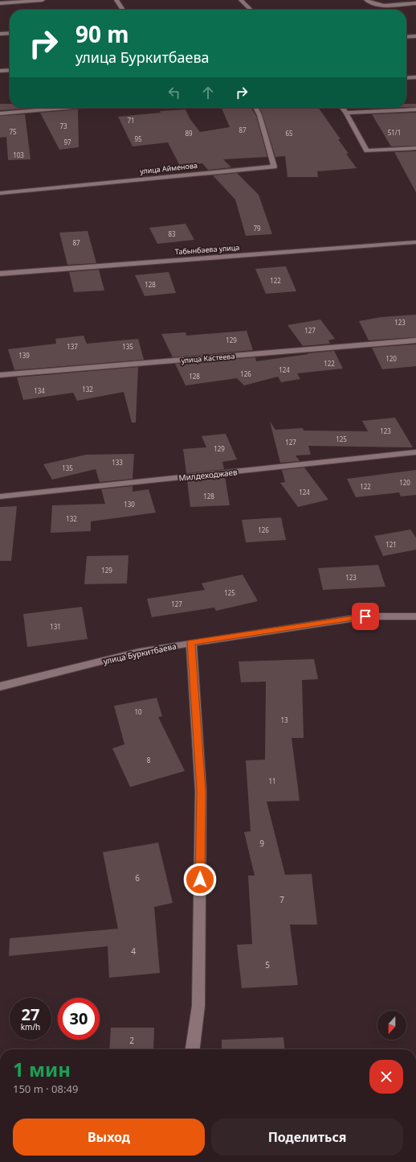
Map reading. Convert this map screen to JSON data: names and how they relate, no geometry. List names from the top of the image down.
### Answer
{
  "streets": {
    "street": [
      "улица Айменова",
      "Табынбаева улица",
      "улица Кастеева",
      "Милдеходжаев",
      "улица Буркитбаева"
    ]
  },
  "house_numbers": [
    "71",
    "73",
    "87",
    "75",
    "51/1",
    "89",
    "65",
    "95",
    "97",
    "103",
    "79",
    "83",
    "87",
    "122",
    "128",
    "123",
    "127",
    "129",
    "137",
    "135",
    "139",
    "120",
    "122",
    "124",
    "126",
    "128",
    "132",
    "134",
    "123",
    "125",
    "127",
    "129",
    "133",
    "135",
    "120",
    "122",
    "124",
    "128",
    "130",
    "132",
    "126",
    "121",
    "129",
    "123",
    "125",
    "127",
    "131",
    "10",
    "13",
    "8",
    "11",
    "9",
    "6",
    "7",
    "4",
    "5",
    "2"
  ],
  "north": "bottom",
  "page": {
    "turn": ["90 m", "улица Буркитбаева"],
    "speed": "27 km/h",
    "limit": "30",
    "heading": ["1 мин", "150 m · 08:49"],
    "buttons": ["Выход", "Поделиться"]
  }
}
